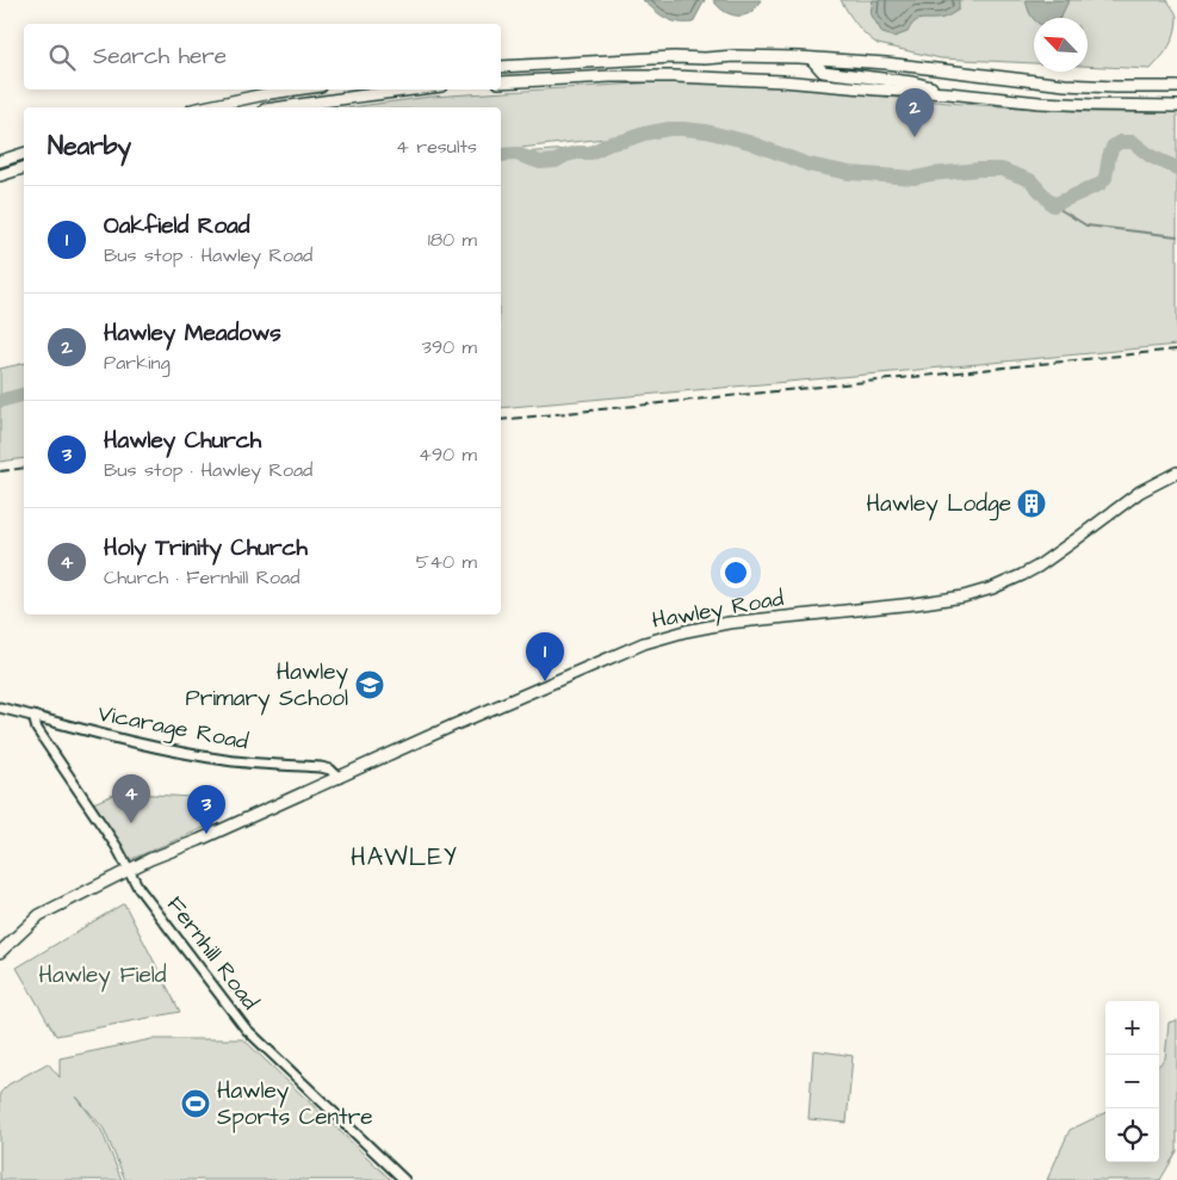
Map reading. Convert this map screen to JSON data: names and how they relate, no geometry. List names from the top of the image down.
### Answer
{
  "streets": {
    "main road": ["Hawley Road"],
    "street": ["Vicarage Road", "Fernhill Road"]
  },
  "crossings": [
    ["Hawley Road", "Vicarage Road"],
    ["Hawley Road", "Fernhill Road"],
    ["Vicarage Road", "Fernhill Road"]
  ],
  "districts": ["HAWLEY"],
  "parks": ["Hawley Field"],
  "places": {
    "building": ["Hawley Lodge"],
    "school or university": ["Hawley Primary School"],
    "sports": ["Hawley Sports Centre"]
  },
  "north": "top left",
  "page": {
    "search": "Search here",
    "pins": [
      "2",
      "1",
      "4",
      "3"
    ],
    "heading": ["Nearby", "4 results"],
    "list": [
      {
        "mark": "1",
        "name": "Oakfield Road",
        "note": "Bus stop · Hawley Road",
        "value": "180 m"
      },
      {
        "mark": "2",
        "name": "Hawley Meadows",
        "note": "Parking",
        "value": "390 m"
      },
      {
        "mark": "3",
        "name": "Hawley Church",
        "note": "Bus stop · Hawley Road",
        "value": "490 m"
      },
      {
        "mark": "4",
        "name": "Holy Trinity Church",
        "note": "Church · Fernhill Road",
        "value": "540 m"
      }
    ],
    "map_buttons": ["+", "−"]
  }
}
